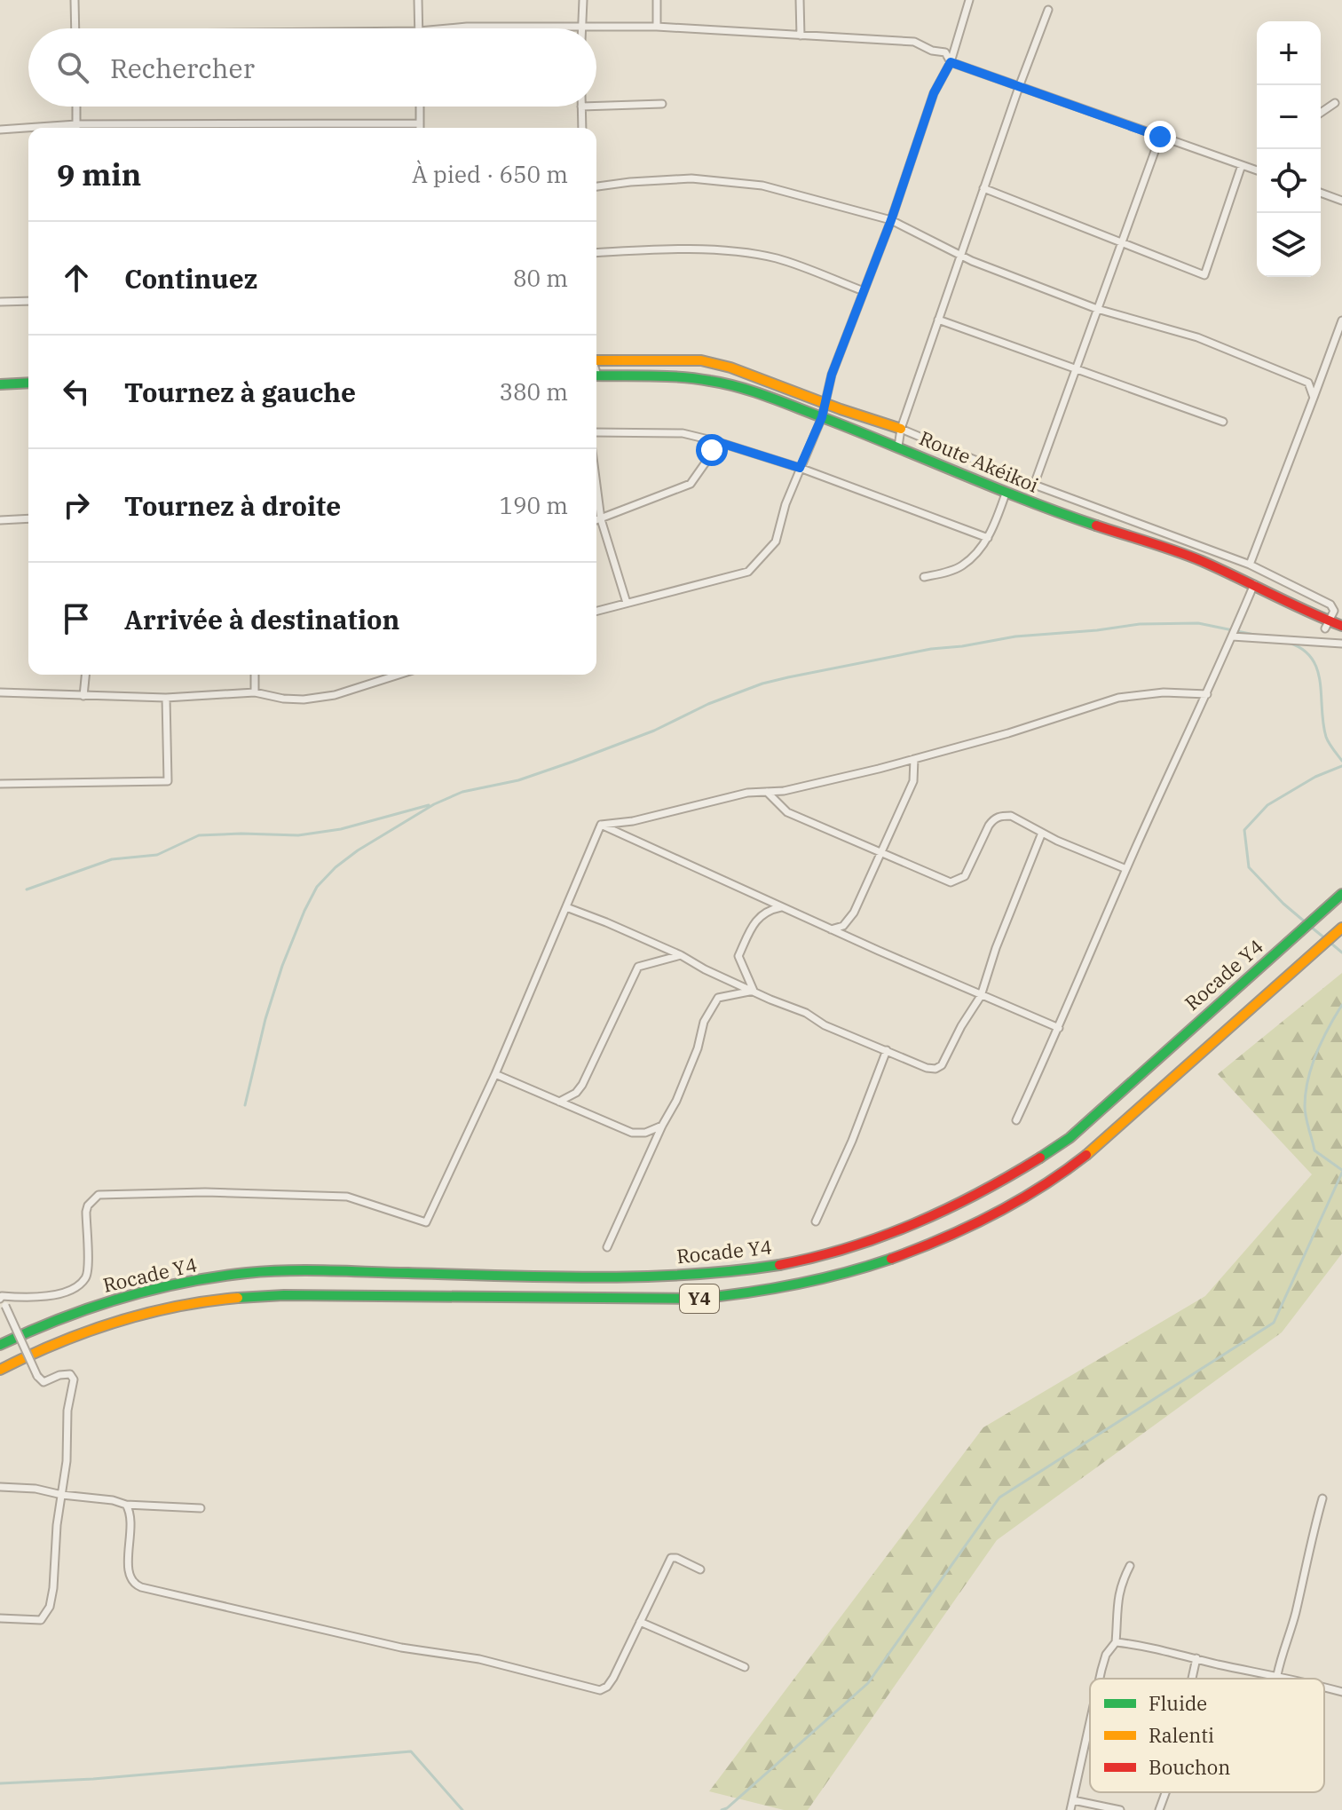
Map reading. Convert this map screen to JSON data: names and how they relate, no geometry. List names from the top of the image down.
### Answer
{
  "streets": {
    "main road": ["Route Akéikoi", "Rocade Y4", "Y4"]
  },
  "legend": ["Fluide", "Ralenti", "Bouchon"],
  "page": {
    "map_buttons": ["+", "−"],
    "search": "Rechercher",
    "heading": ["9 min", "À pied · 650 m"],
    "list": [
      ["Continuez", "80 m"],
      ["Tournez à gauche", "380 m"],
      ["Tournez à droite", "190 m"],
      "Arrivée à destination"
    ]
  }
}
